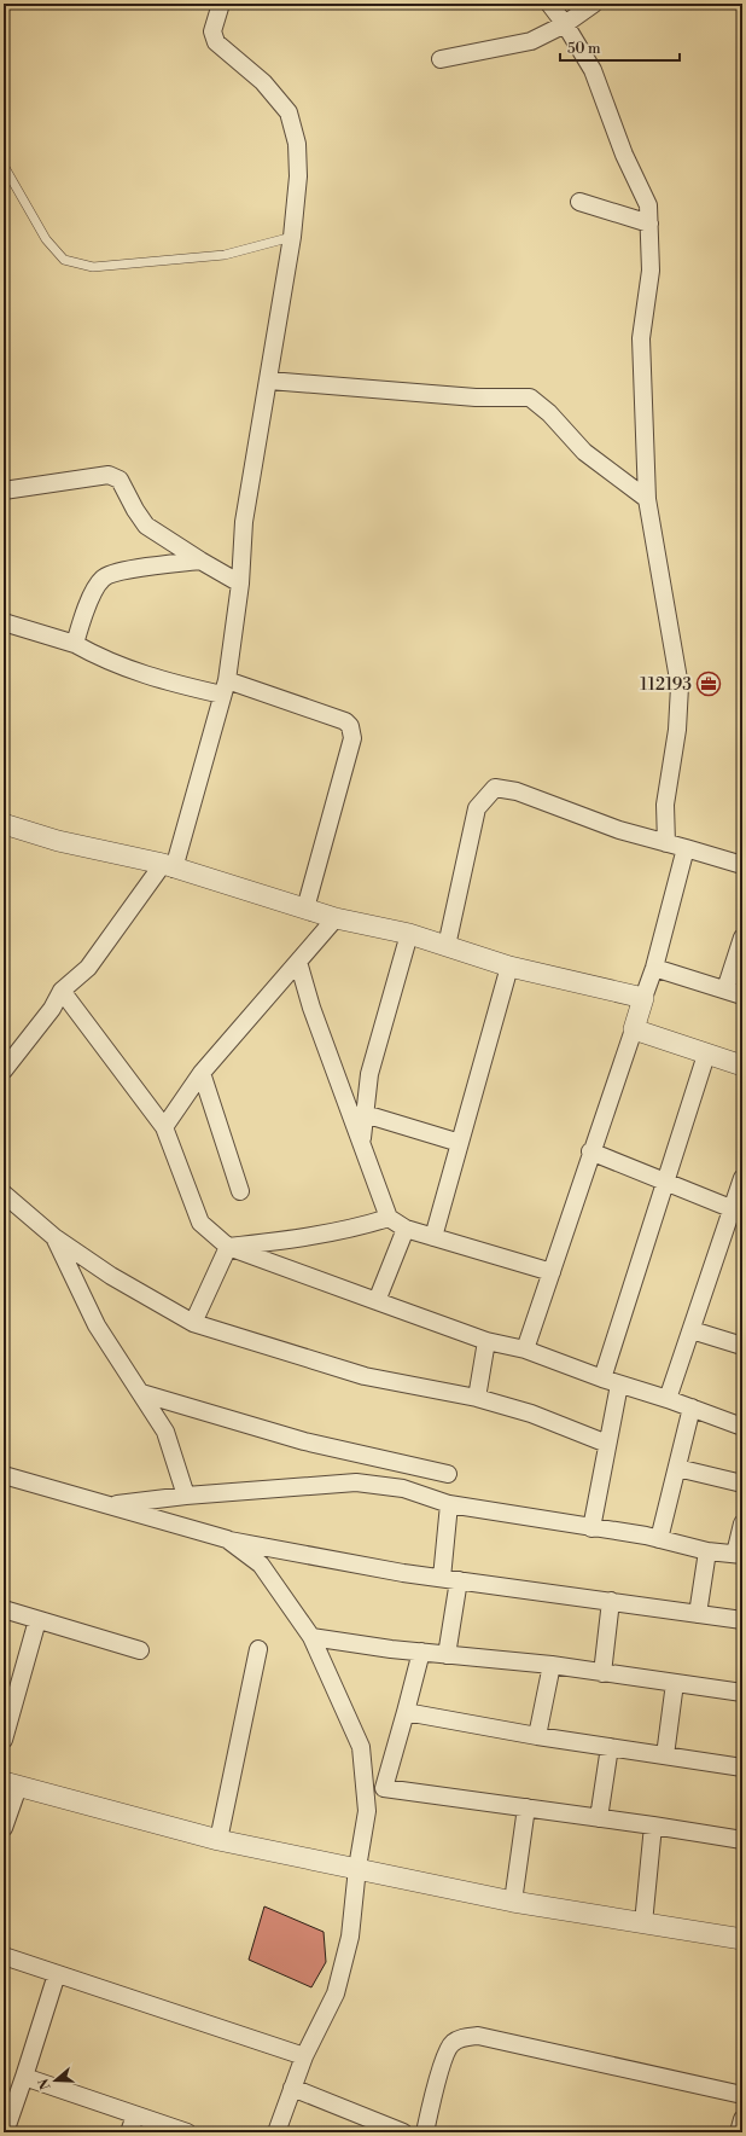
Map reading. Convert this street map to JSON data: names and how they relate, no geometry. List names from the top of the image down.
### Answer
{
  "places": {
    "office": ["112193"]
  },
  "scale_bar": "50 m",
  "north": "left"
}
